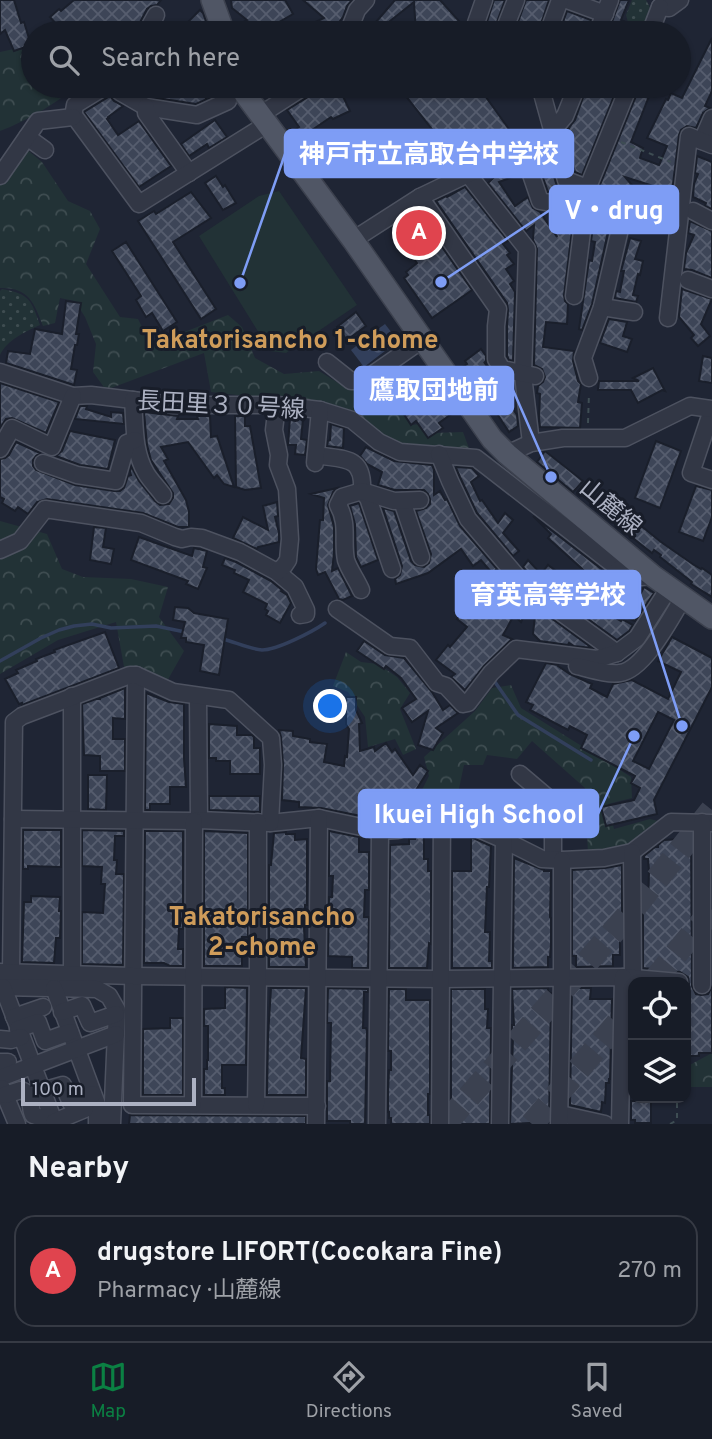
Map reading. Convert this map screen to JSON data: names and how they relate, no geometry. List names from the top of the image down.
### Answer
{
  "streets": {
    "main road": ["山麓線"],
    "street": ["長田里３０号線"]
  },
  "districts": ["Takatorisancho 1-chome", "Takatorisancho 2-chome"],
  "places": [
    "V・drug",
    "神戸市立高取台中学校",
    "鷹取団地前",
    "育英高等学校",
    "Ikuei High School"
  ],
  "scale_bar": "100 m",
  "page": {
    "search": "Search here",
    "pins": "A",
    "scale": "100 m",
    "heading": "Nearby",
    "list": [
      {
        "mark": "A",
        "name": "drugstore LIFORT(Cocokara Fine)",
        "note": "Pharmacy · 山麓線",
        "value": "270 m"
      }
    ],
    "nav": ["Map", "Directions", "Saved"]
  }
}
